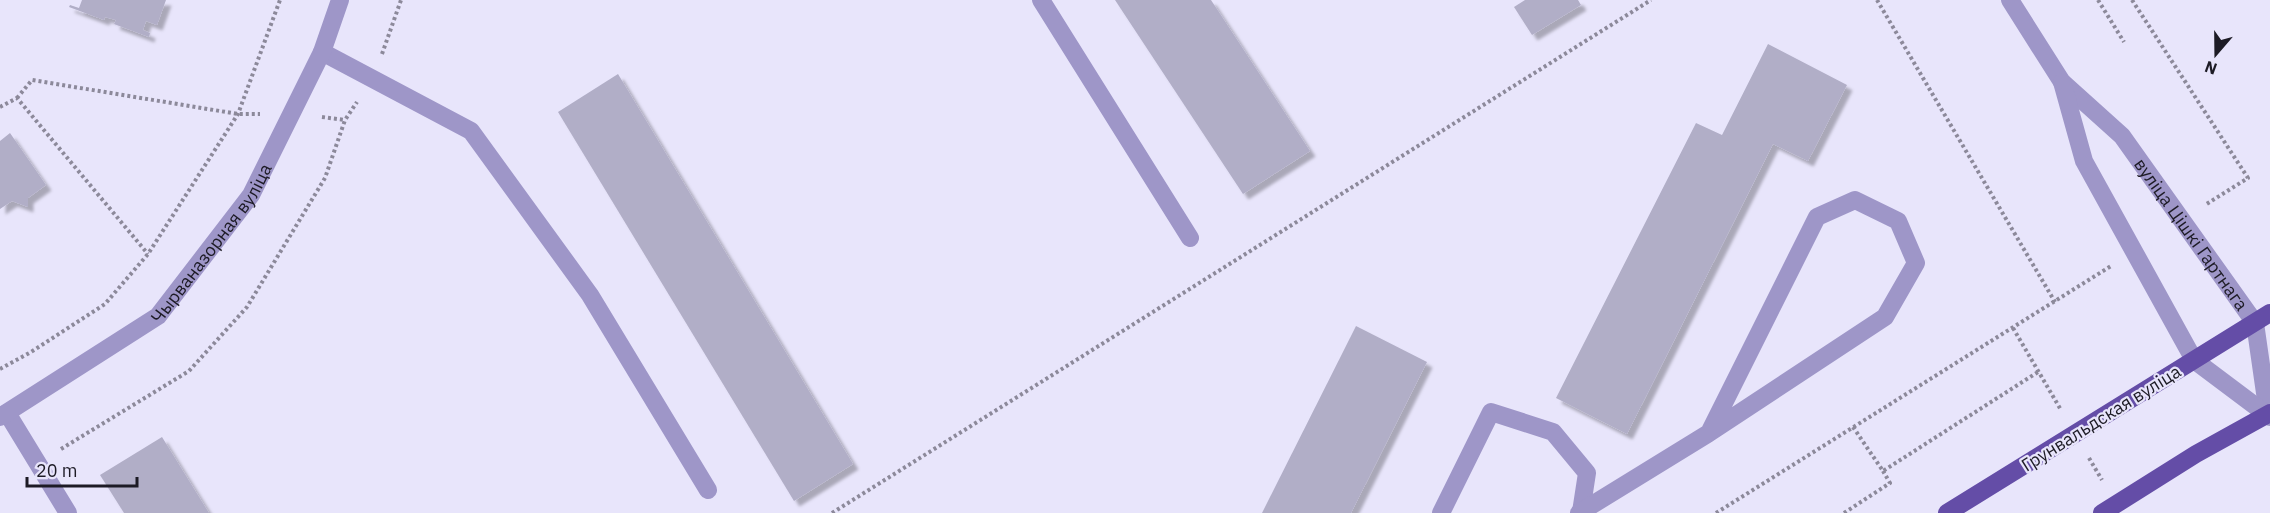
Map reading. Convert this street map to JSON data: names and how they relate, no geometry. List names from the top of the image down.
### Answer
{
  "streets": {
    "main road": ["Грунвальдская вуліца"],
    "street": ["вуліца Цішкі Гартнага", "Чырваназорная вуліца"]
  },
  "crossings": [
    ["вуліца Цішкі Гартнага", "Грунвальдская вуліца"]
  ],
  "scale_bar": "20 m",
  "north": "bottom"
}
